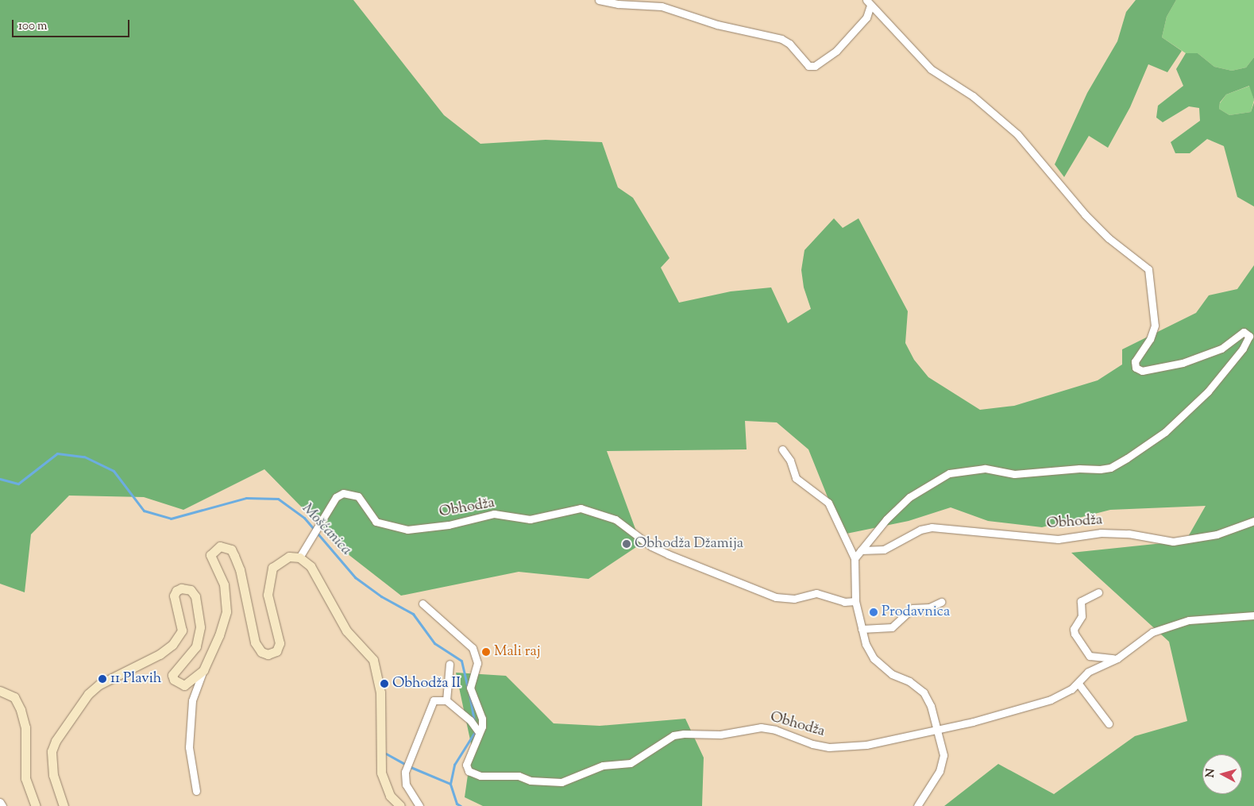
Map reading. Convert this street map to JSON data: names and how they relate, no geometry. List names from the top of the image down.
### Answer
{
  "streets": {
    "street": ["Obhodža"]
  },
  "water": ["Mošćanica"],
  "places": [
    "Obhodža Džamija",
    "Prodavnica",
    "Mali raj",
    "11 Plavih",
    "Obhodža II"
  ],
  "scale_bar": "100 m",
  "north": "left"
}
